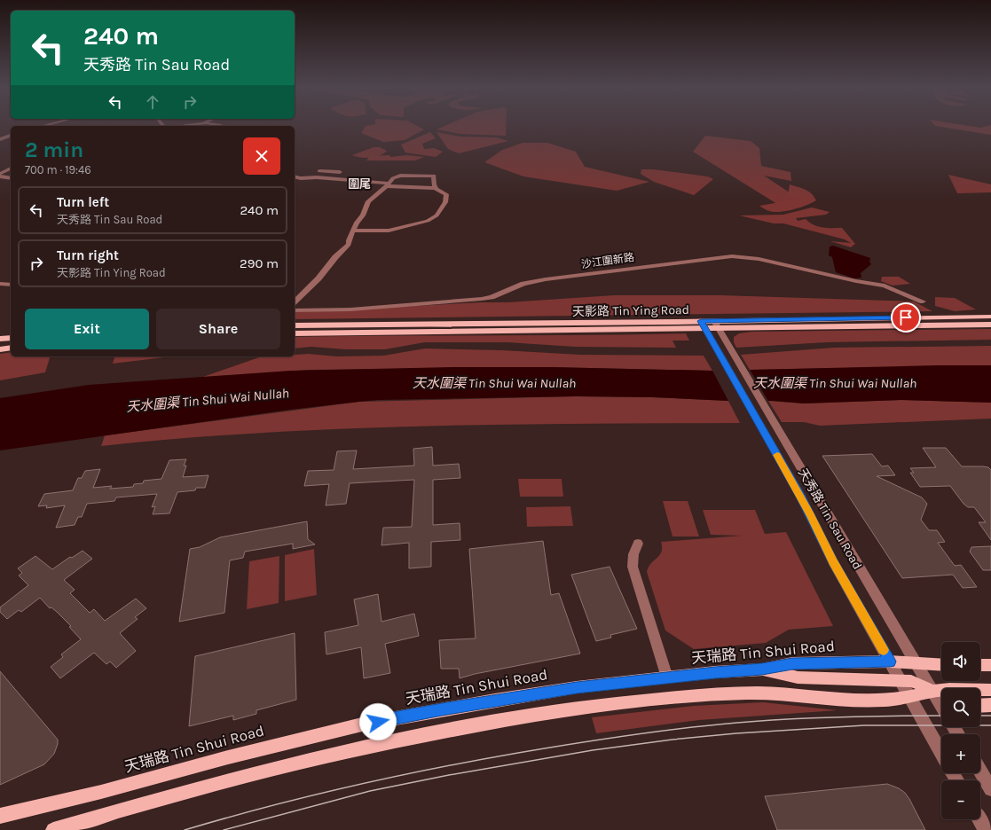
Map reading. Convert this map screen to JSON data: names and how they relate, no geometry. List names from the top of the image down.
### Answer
{
  "streets": {
    "main road": ["天影路 Tin Ying Road", "天瑞路 Tin Shui Road"],
    "street": ["沙江圍新路", "天秀路 Tin Sau Road"]
  },
  "crossings": [
    ["天影路 Tin Ying Road", "天秀路 Tin Sau Road"],
    ["天秀路 Tin Sau Road", "天瑞路 Tin Shui Road"]
  ],
  "districts": ["圍尾"],
  "water": ["天水圍渠 Tin Shui Wai Nullah"],
  "page": {
    "turn": ["240 m", "天秀路 Tin Sau Road"],
    "heading": ["2 min", "700 m · 19:46"],
    "list": [
      {
        "name": "Turn left",
        "note": "天秀路 Tin Sau Road",
        "value": "240 m"
      },
      {
        "name": "Turn right",
        "note": "天影路 Tin Ying Road",
        "value": "290 m"
      }
    ],
    "buttons": ["Exit", "Share"],
    "map_buttons": ["+", "−"]
  }
}
